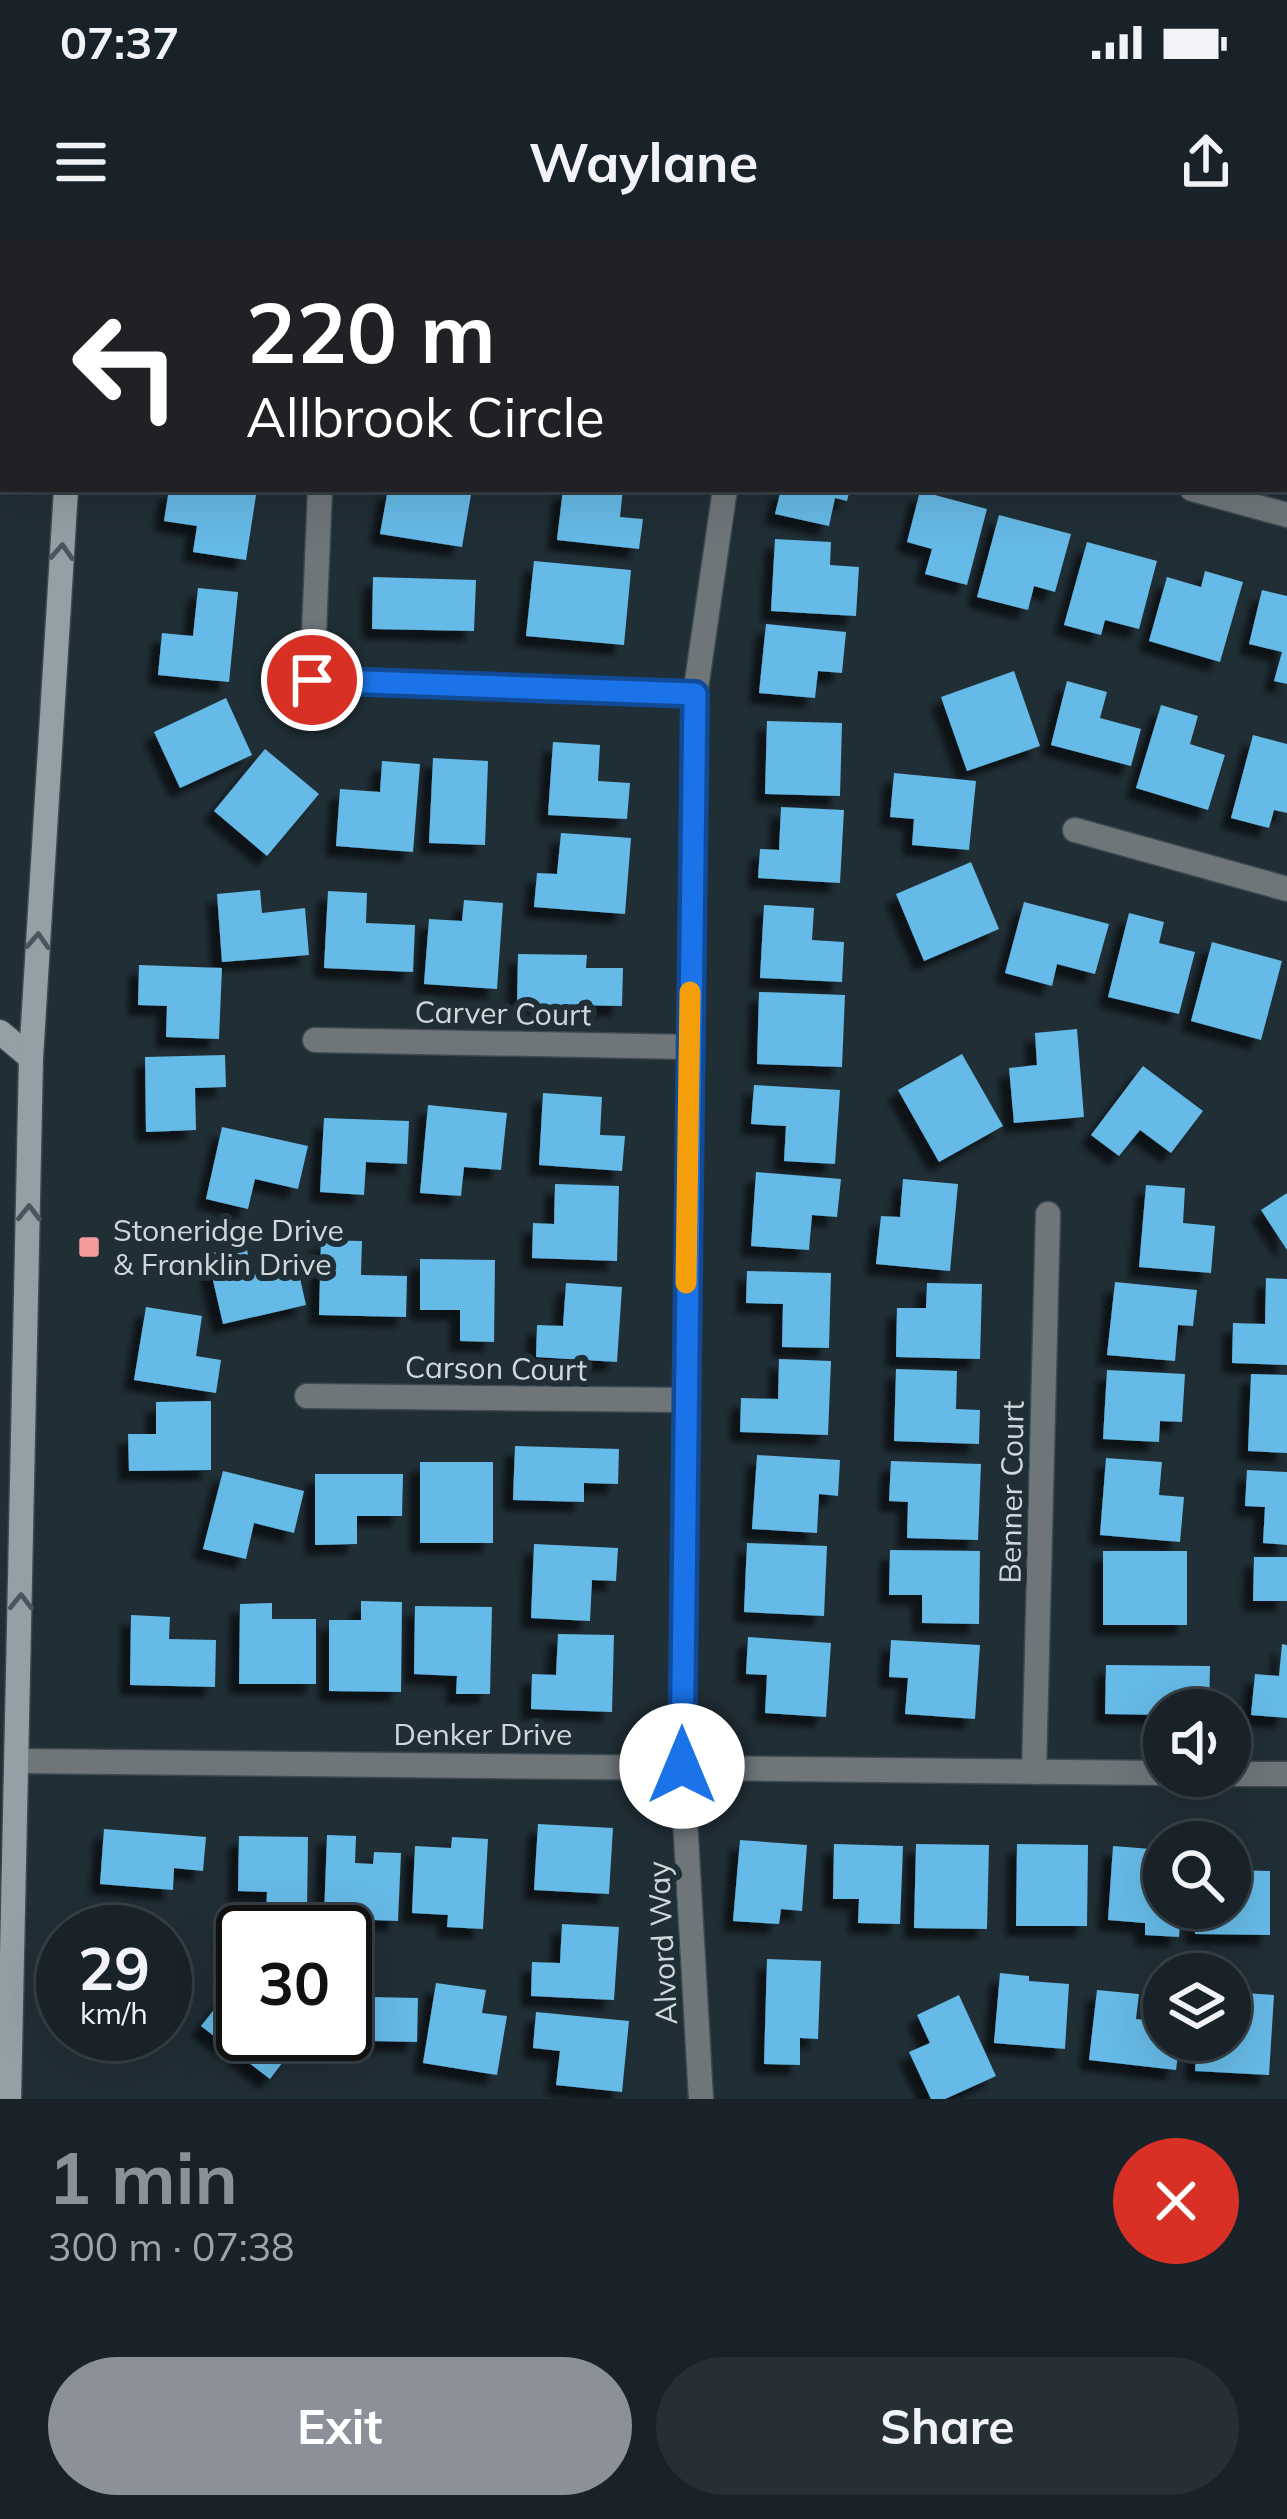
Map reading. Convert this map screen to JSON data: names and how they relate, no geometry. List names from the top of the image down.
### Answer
{
  "streets": {
    "street": [
      "Carver Court",
      "Carson Court",
      "Benner Court",
      "Denker Drive",
      "Alvord Way"
    ]
  },
  "crossings": [
    ["Carver Court", "Alvord Way"],
    ["Carson Court", "Alvord Way"],
    ["Benner Court", "Denker Drive"],
    ["Denker Drive", "Alvord Way"]
  ],
  "places": {
    "transit": ["Stoneridge Drive & Franklin Drive"]
  },
  "page": {
    "status": "07:37",
    "header": "Waylane",
    "turn": ["220 m", "Allbrook Circle"],
    "speed": "29 km/h",
    "limit": "30",
    "heading": ["1 min", "300 m · 07:38"],
    "buttons": ["Exit", "Share"]
  }
}
